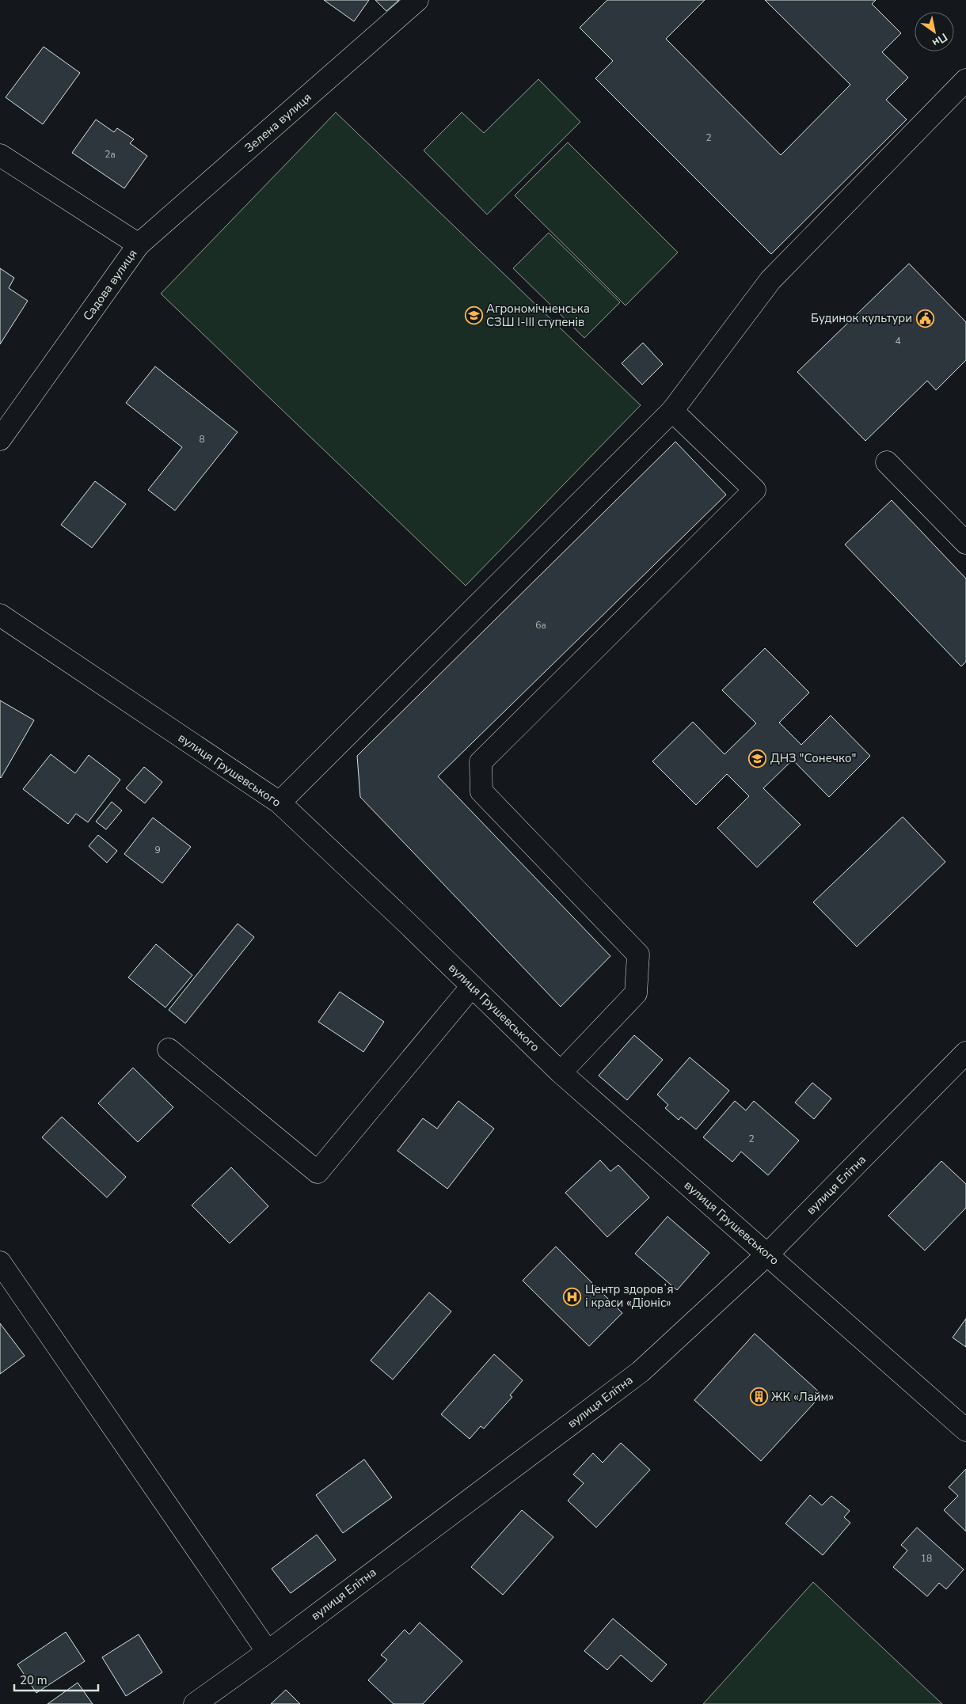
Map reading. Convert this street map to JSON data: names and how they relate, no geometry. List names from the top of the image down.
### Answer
{
  "streets": {
    "street": [
      "Зелена вулиця",
      "Садова вулиця",
      "вулиця Грушевського",
      "вулиця Елітна"
    ]
  },
  "crossings": [
    ["Зелена вулиця", "Садова вулиця"],
    ["вулиця Грушевського", "вулиця Елітна"]
  ],
  "places": {
    "school or university": ["Агрономічненська СЗШ І-ІІІ ступенів", "ДНЗ \"Сонечко\""],
    "public building": ["Будинок культури"],
    "hospital": ["Центр здоровʼя і краси «Діоніс»"],
    "building": ["ЖК «Лайм»"]
  },
  "house_numbers": [
    "2",
    "2а",
    "4",
    "8",
    "6а",
    "9",
    "2",
    "18"
  ],
  "scale_bar": "20 m",
  "north": "bottom right"
}
